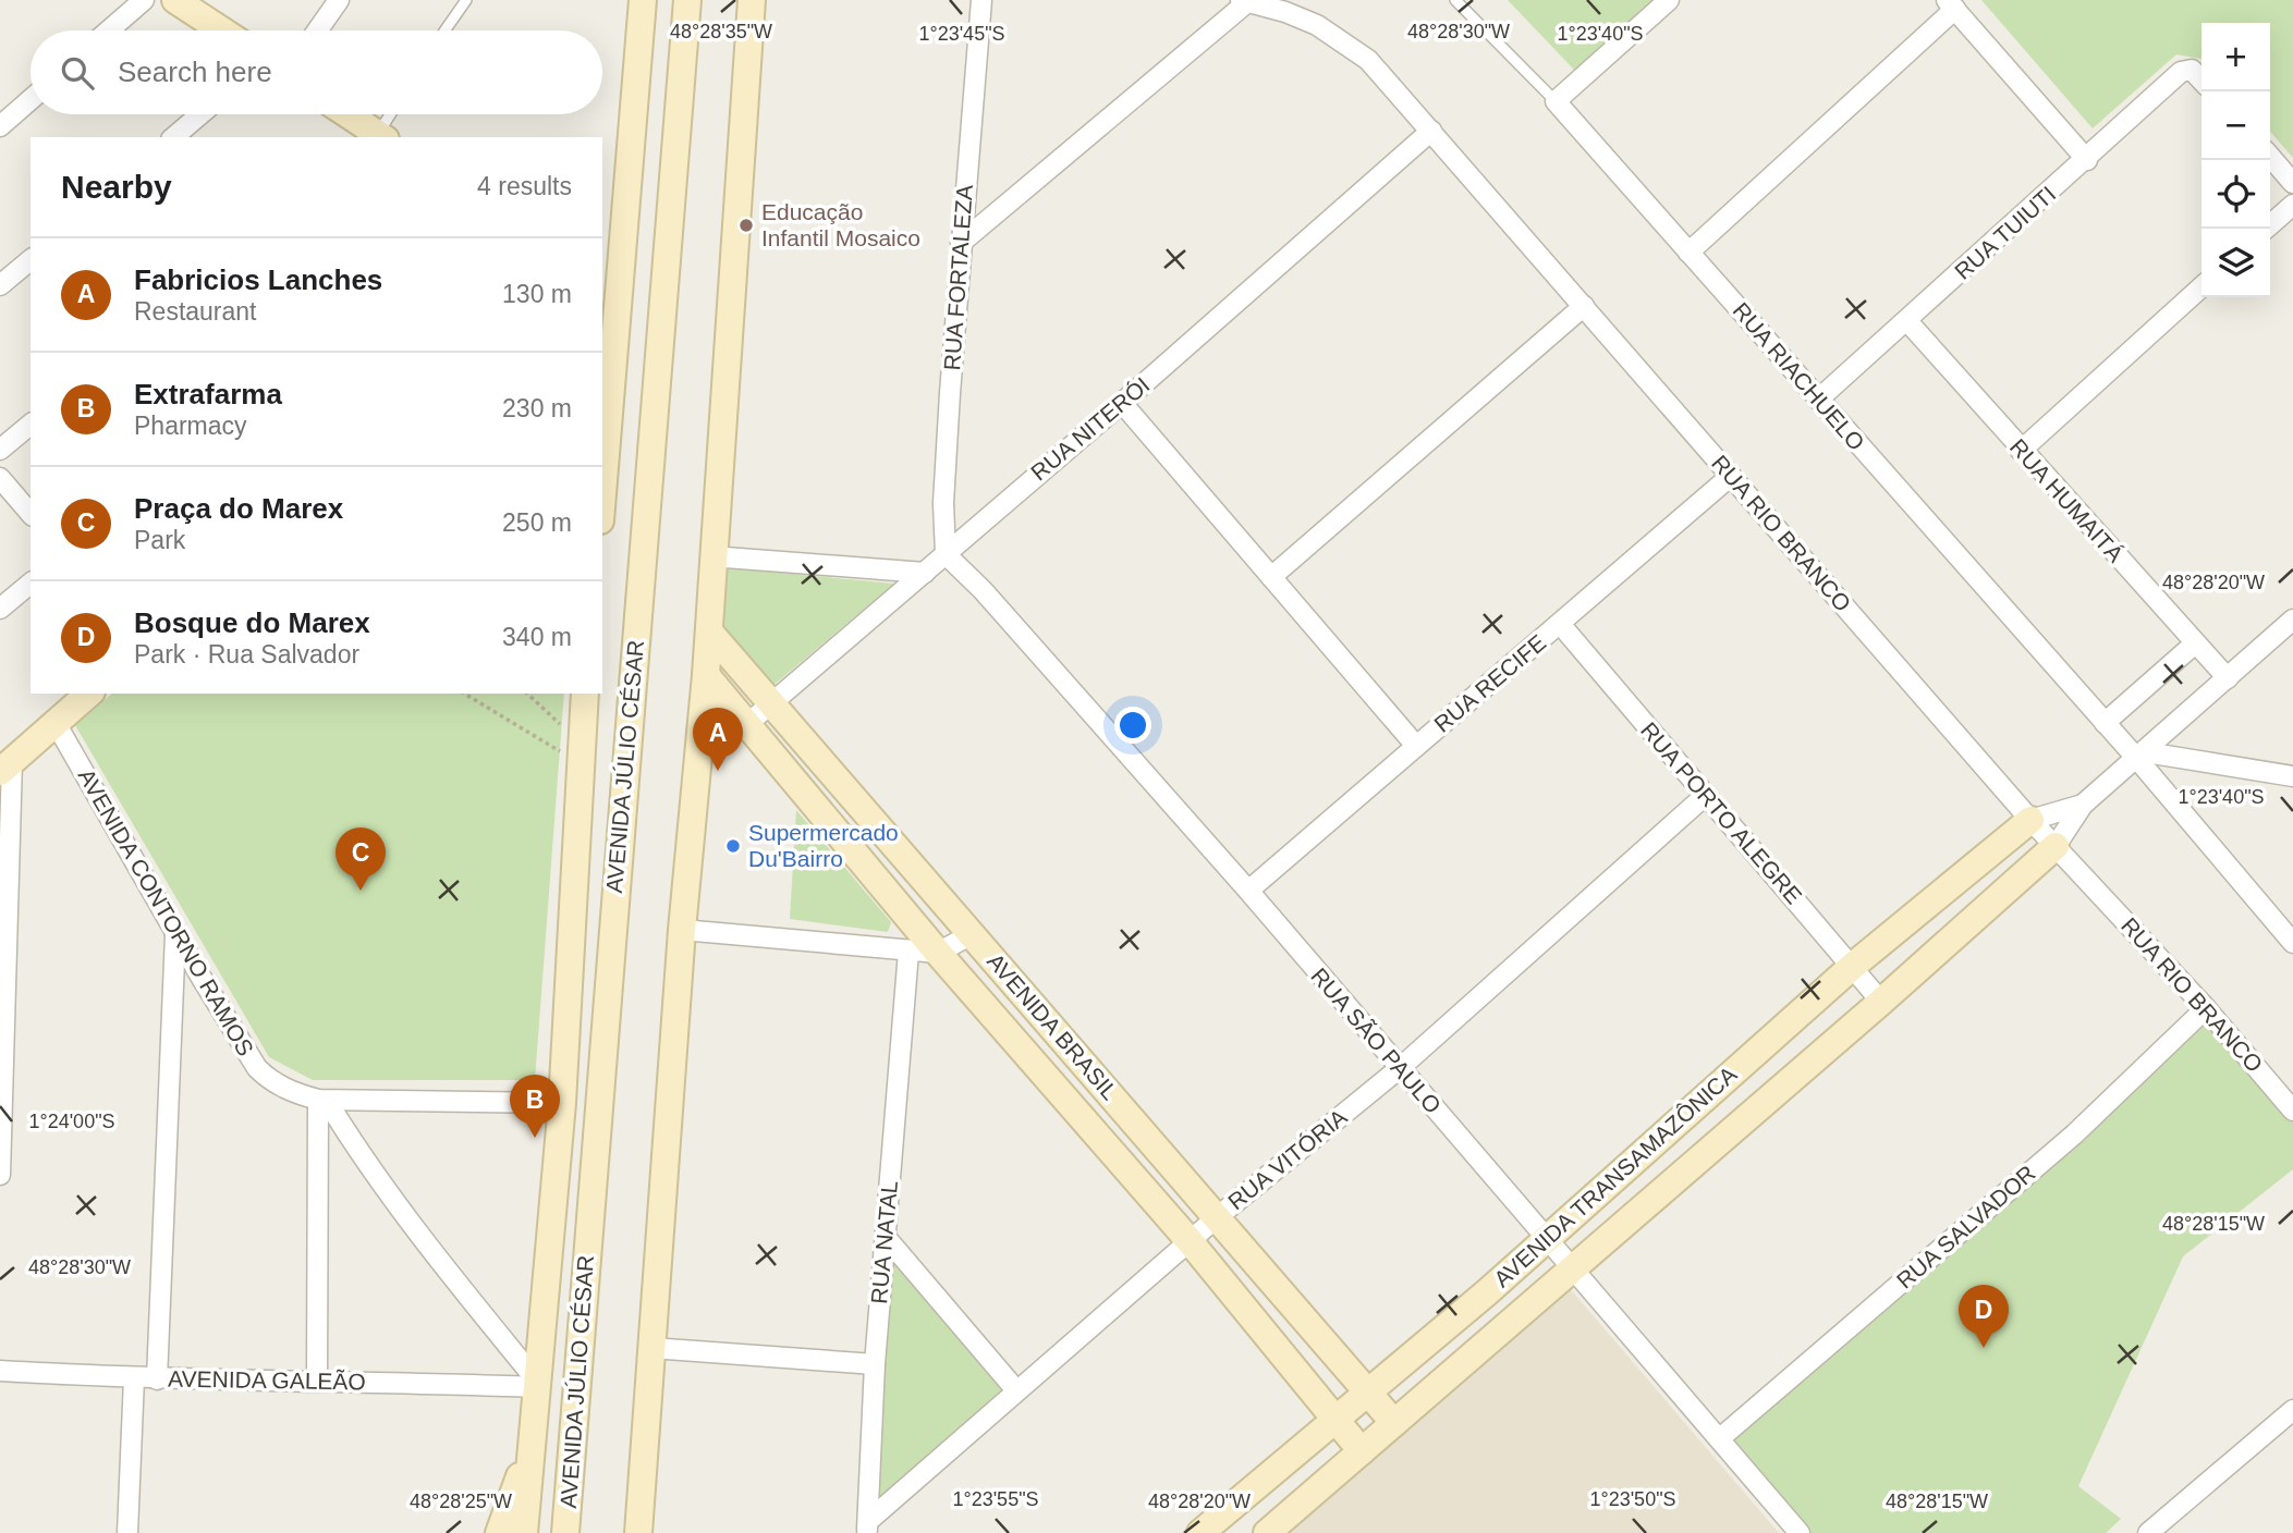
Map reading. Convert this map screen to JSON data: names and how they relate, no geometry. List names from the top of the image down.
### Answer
{
  "streets": {
    "street": [
      "RUA TUIUTI",
      "RUA FORTALEZA",
      "RUA RIACHUELO",
      "RUA NITERÓI",
      "RUA HUMAITÁ",
      "RUA RIO BRANCO",
      "RUA RECIFE",
      "AVENIDA JÚLIO CÉSAR",
      "RUA PORTO ALEGRE",
      "AVENIDA CONTORNO RAMOS",
      "AVENIDA BRASIL",
      "RUA SÃO PAULO",
      "RUA VITÓRIA",
      "AVENIDA TRANSAMAZÔNICA",
      "RUA SALVADOR",
      "RUA NATAL",
      "AVENIDA GALEÃO"
    ]
  },
  "crossings": [
    ["RUA TUIUTI", "RUA RIACHUELO"],
    ["RUA TUIUTI", "RUA HUMAITÁ"],
    ["RUA FORTALEZA", "RUA NITERÓI"],
    ["RUA FORTALEZA", "RUA SÃO PAULO"],
    ["RUA NITERÓI", "RUA RIO BRANCO"],
    ["RUA NITERÓI", "AVENIDA BRASIL"],
    ["RUA NITERÓI", "RUA SÃO PAULO"],
    ["RUA RIO BRANCO", "RUA RECIFE"],
    ["RUA RIO BRANCO", "AVENIDA TRANSAMAZÔNICA"],
    ["RUA RIO BRANCO", "RUA SALVADOR"],
    ["RUA RECIFE", "RUA PORTO ALEGRE"],
    ["RUA RECIFE", "RUA SÃO PAULO"],
    ["AVENIDA JÚLIO CÉSAR", "AVENIDA CONTORNO RAMOS"],
    ["AVENIDA JÚLIO CÉSAR", "AVENIDA GALEÃO"],
    ["RUA PORTO ALEGRE", "RUA VITÓRIA"],
    ["RUA PORTO ALEGRE", "AVENIDA TRANSAMAZÔNICA"],
    ["AVENIDA BRASIL", "RUA VITÓRIA"],
    ["AVENIDA BRASIL", "AVENIDA TRANSAMAZÔNICA"],
    ["RUA SÃO PAULO", "RUA VITÓRIA"],
    ["RUA SÃO PAULO", "AVENIDA TRANSAMAZÔNICA"],
    ["RUA SÃO PAULO", "RUA SALVADOR"],
    ["RUA VITÓRIA", "RUA NATAL"]
  ],
  "places": ["Educação Infantil Mosaico", "Supermercado Du'Bairro"],
  "page": {
    "map_buttons": ["+", "−"],
    "search": "Search here",
    "heading": ["Nearby", "4 results"],
    "list": [
      {
        "mark": "A",
        "name": "Fabricios Lanches",
        "note": "Restaurant",
        "value": "130 m"
      },
      {
        "mark": "B",
        "name": "Extrafarma",
        "note": "Pharmacy",
        "value": "230 m"
      },
      {
        "mark": "C",
        "name": "Praça do Marex",
        "note": "Park",
        "value": "250 m"
      },
      {
        "mark": "D",
        "name": "Bosque do Marex",
        "note": "Park · Rua Salvador",
        "value": "340 m"
      }
    ],
    "pins": [
      "A",
      "C",
      "B",
      "D"
    ]
  },
  "coordinates": [
    "48°28'35\"W",
    "48°28'30\"W",
    "1°23'45\"S",
    "1°23'40\"S",
    "48°28'20\"W",
    "1°24'00\"S",
    "48°28'15\"W",
    "1°23'55\"S",
    "1°23'50\"S",
    "48°28'25\"W"
  ]
}
